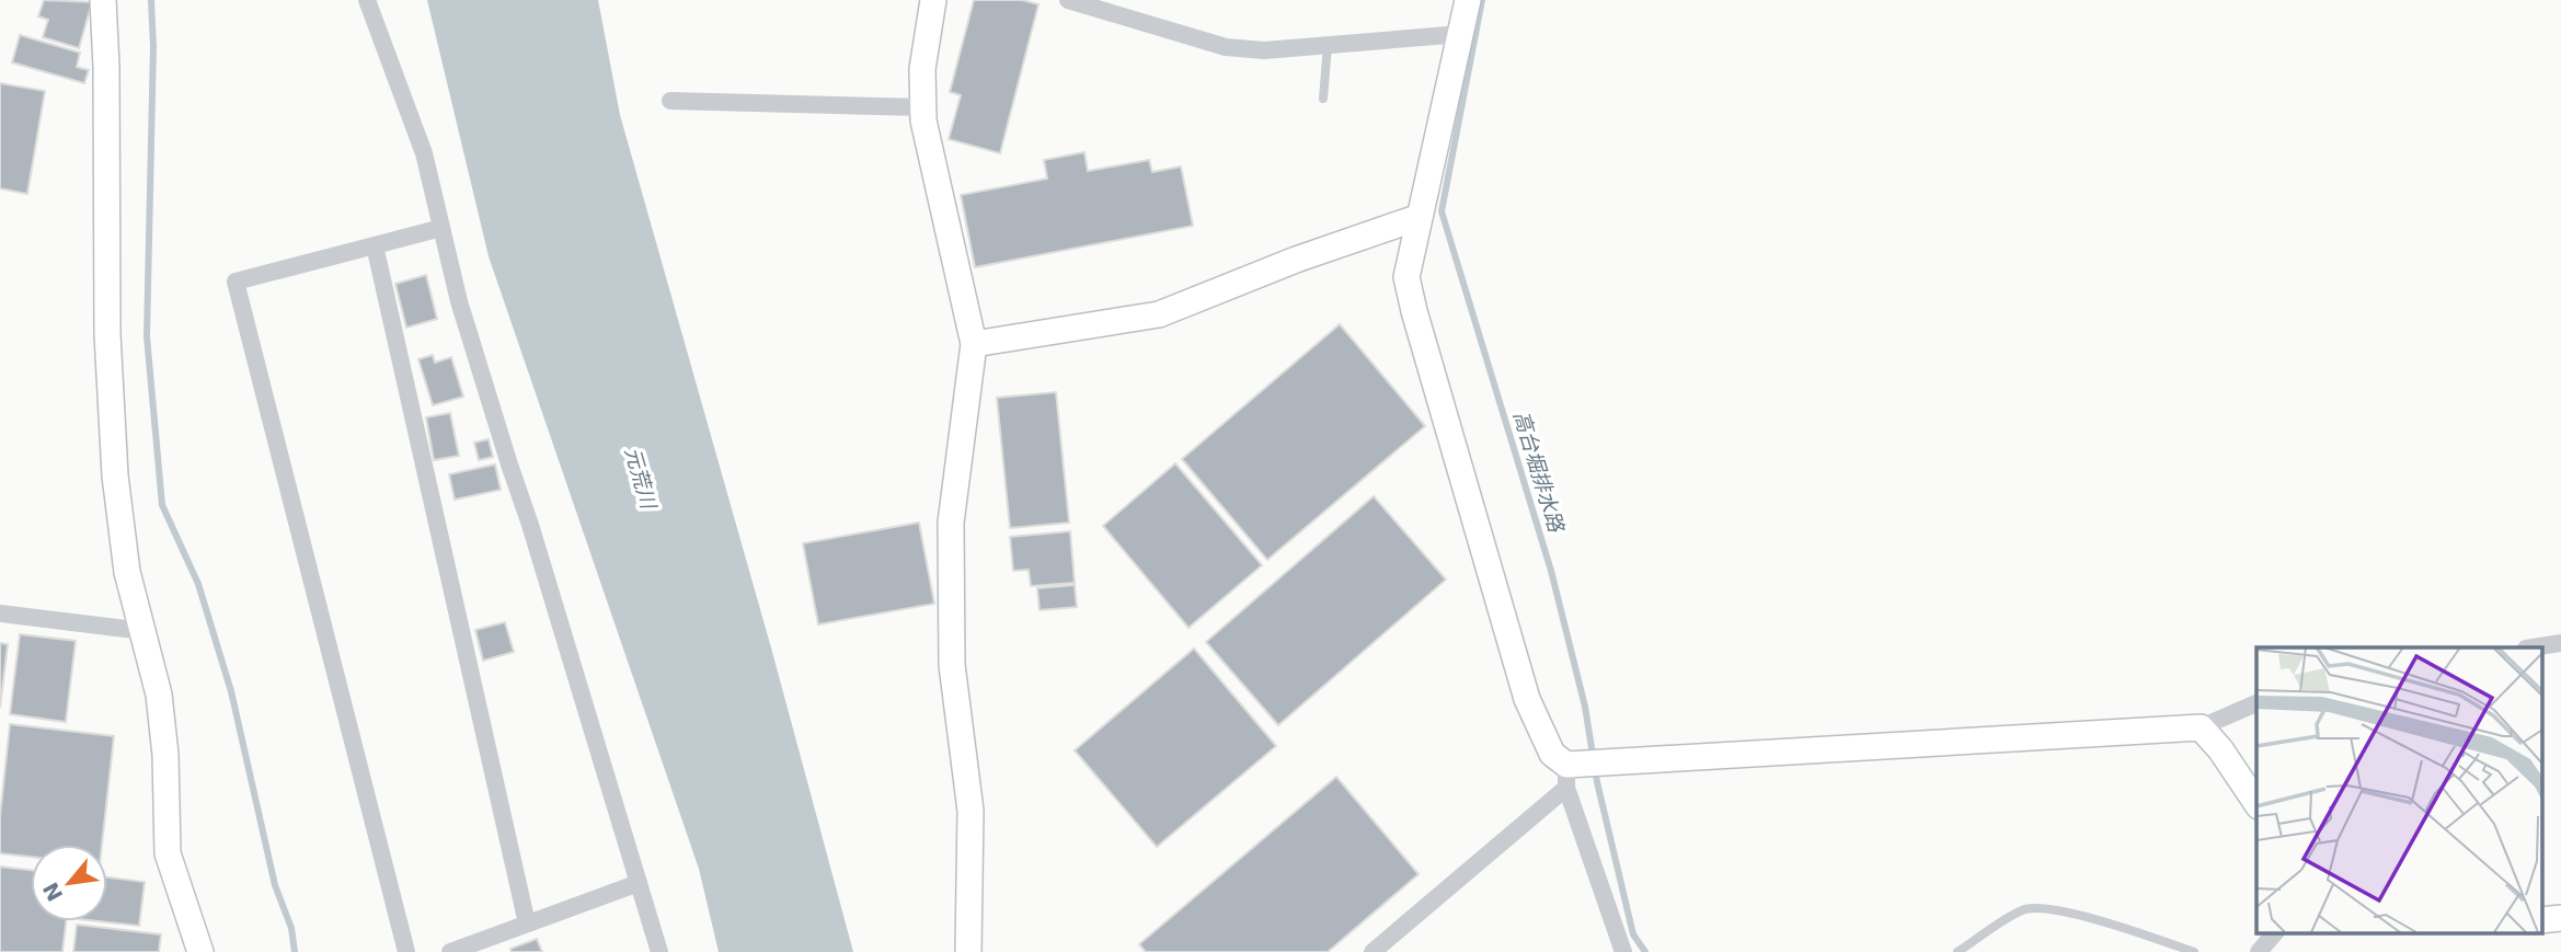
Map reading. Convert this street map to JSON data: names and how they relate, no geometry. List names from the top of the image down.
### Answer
{
  "water": ["高台堀排水路", "元荒川"],
  "north": "bottom left"
}
